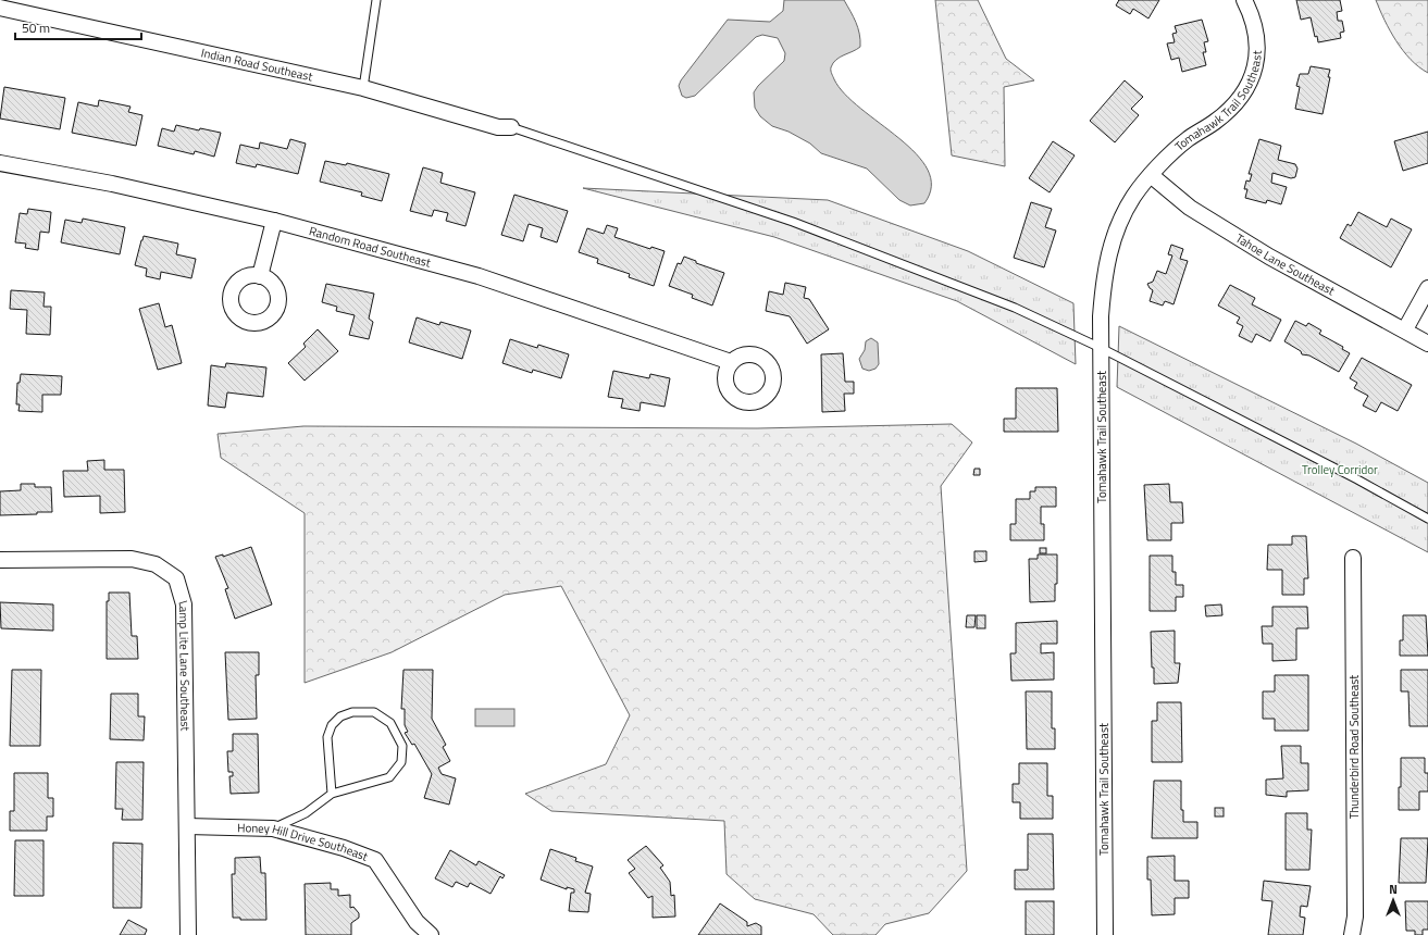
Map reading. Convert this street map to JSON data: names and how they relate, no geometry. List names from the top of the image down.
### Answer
{
  "streets": {
    "street": [
      "Indian Road Southeast",
      "Tomahawk Trail Southeast",
      "Random Road Southeast",
      "Tahoe Lane Southeast",
      "Lamp Lite Lane Southeast",
      "Thunderbird Road Southeast",
      "Honey Hill Drive Southeast"
    ]
  },
  "crossings": [
    ["Tomahawk Trail Southeast", "Tahoe Lane Southeast"],
    ["Lamp Lite Lane Southeast", "Honey Hill Drive Southeast"]
  ],
  "parks": ["Trolley Corridor"],
  "scale_bar": "50 m",
  "north": "top"
}
